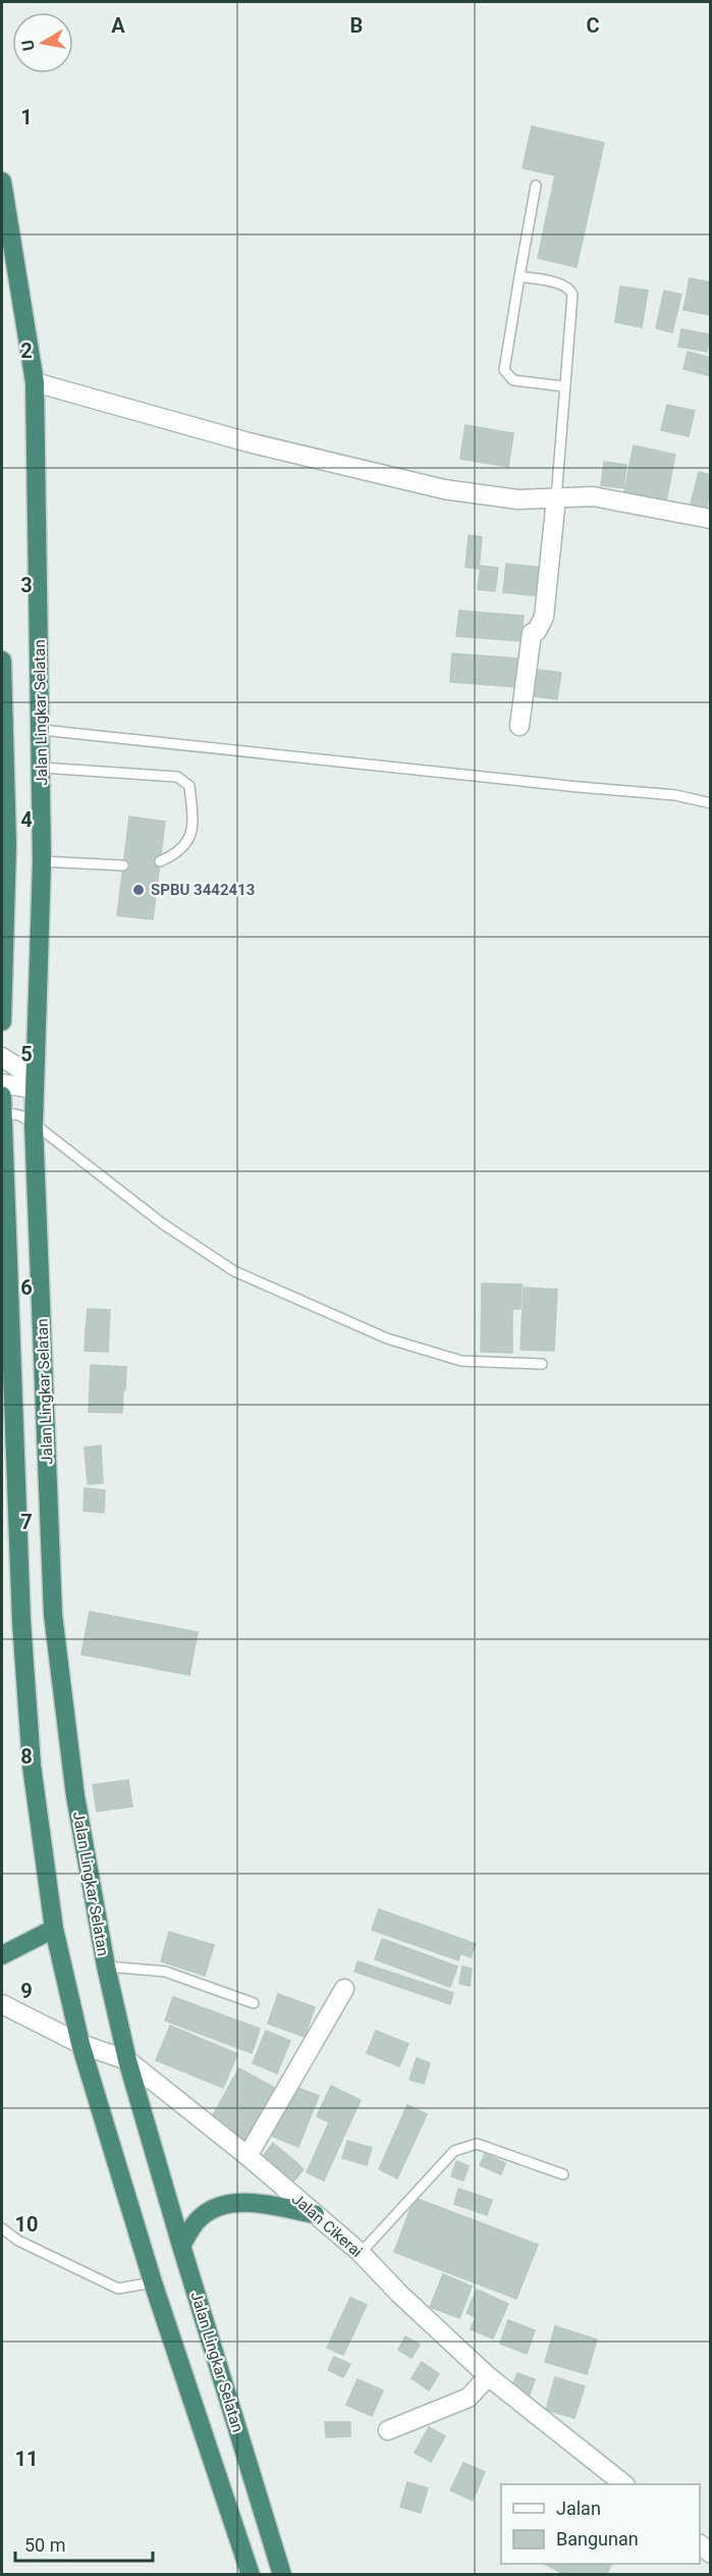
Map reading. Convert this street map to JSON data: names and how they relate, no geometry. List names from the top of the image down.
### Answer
{
  "streets": {
    "highway": ["Jalan Lingkar Selatan"],
    "street": ["Jalan Cikerai"]
  },
  "crossings": [
    ["Jalan Lingkar Selatan", "Jalan Cikerai"]
  ],
  "places": ["SPBU 3442413"],
  "legend": ["Jalan", "Bangunan"],
  "scale_bar": "50 m",
  "north": "left",
  "grid": {
    "columns": ["A", "B", "C"],
    "rows": [
      "1",
      "2",
      "3",
      "4",
      "5",
      "6",
      "7",
      "8",
      "9",
      "10",
      "11"
    ]
  }
}
